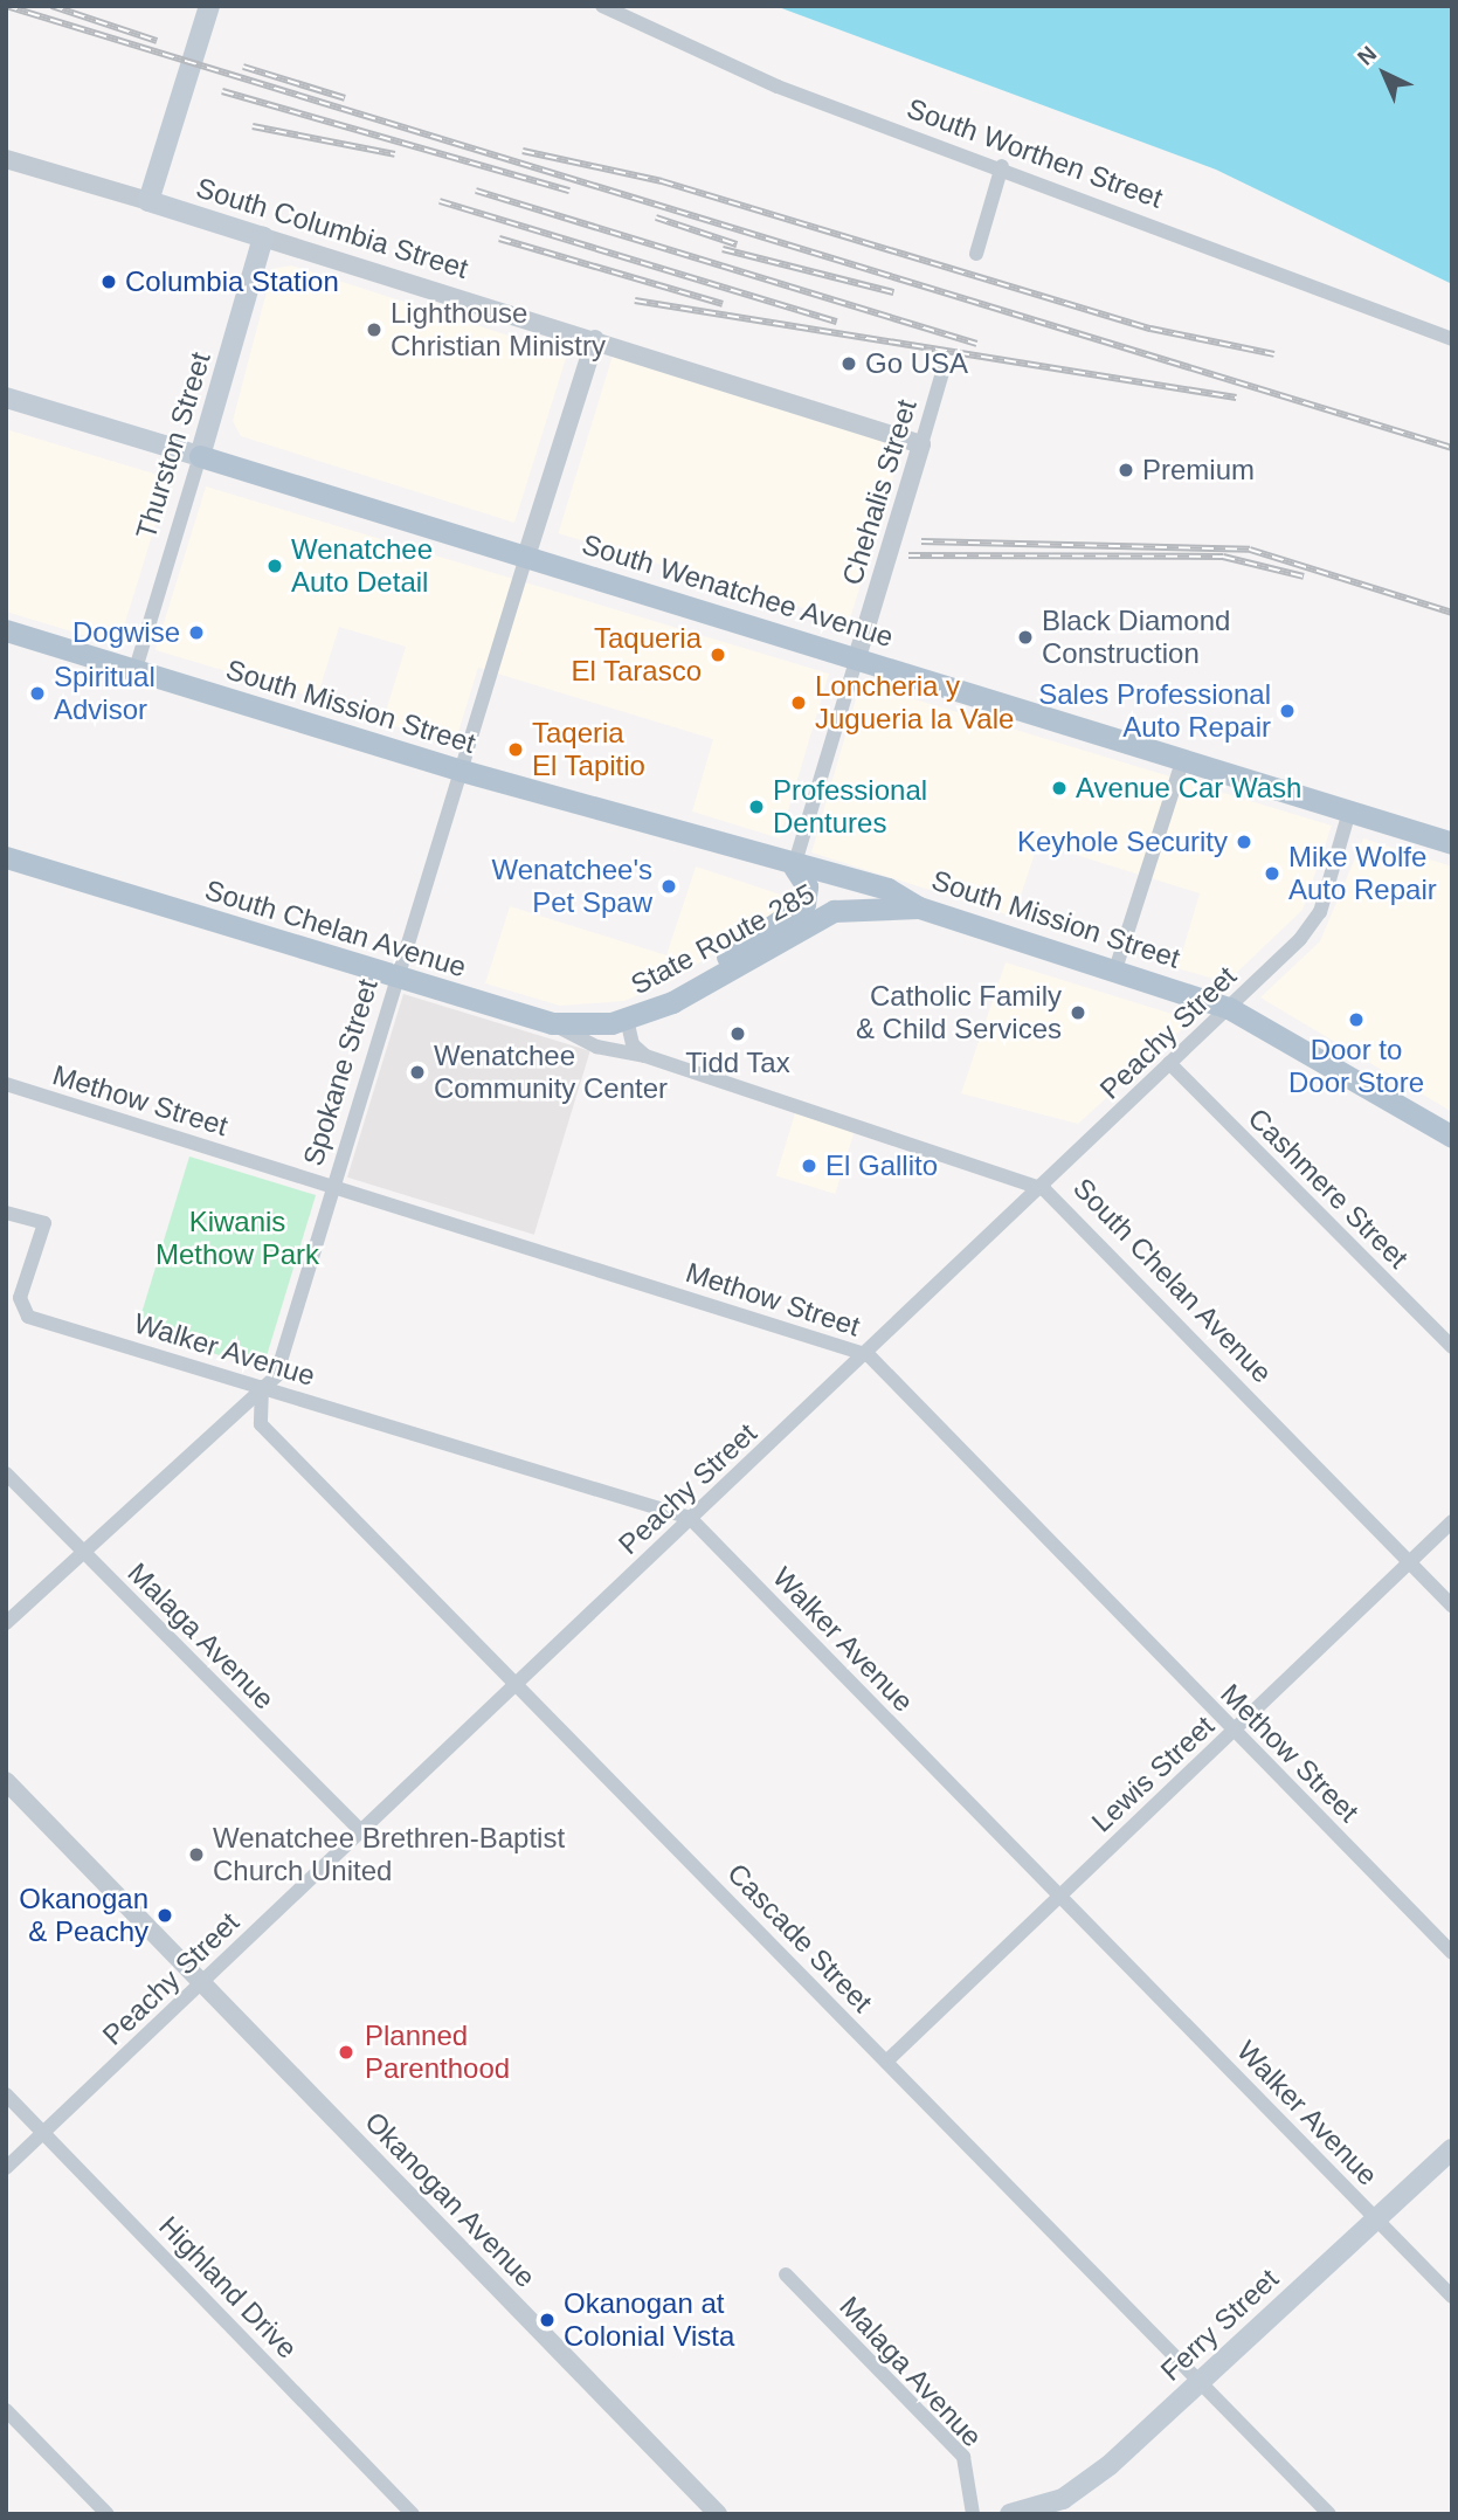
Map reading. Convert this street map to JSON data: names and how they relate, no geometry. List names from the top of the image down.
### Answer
{
  "streets": {
    "main road": [
      "South Columbia Street",
      "Thurston Street",
      "South Wenatchee Avenue",
      "South Mission Street",
      "South Chelan Avenue",
      "State Route 285",
      "Ferry Street"
    ],
    "street": [
      "South Worthen Street",
      "Chehalis Street",
      "Peachy Street",
      "Spokane Street",
      "Methow Street",
      "Cashmere Street",
      "Walker Avenue",
      "Malaga Avenue",
      "Lewis Street",
      "Cascade Street",
      "Okanogan Avenue",
      "Highland Drive"
    ]
  },
  "crossings": [
    ["South Columbia Street", "Thurston Street"],
    ["South Columbia Street", "Chehalis Street"],
    ["South Columbia Street", "Spokane Street"],
    ["Thurston Street", "South Wenatchee Avenue"],
    ["Thurston Street", "South Mission Street"],
    ["Chehalis Street", "South Wenatchee Avenue"],
    ["Chehalis Street", "South Mission Street"],
    ["South Wenatchee Avenue", "Peachy Street"],
    ["South Wenatchee Avenue", "Spokane Street"],
    ["South Mission Street", "State Route 285"],
    ["South Mission Street", "Peachy Street"],
    ["South Mission Street", "Spokane Street"],
    ["South Chelan Avenue", "State Route 285"],
    ["South Chelan Avenue", "Peachy Street"],
    ["South Chelan Avenue", "Spokane Street"],
    ["South Chelan Avenue", "Lewis Street"],
    ["Peachy Street", "Methow Street"],
    ["Peachy Street", "Cashmere Street"],
    ["Peachy Street", "Walker Avenue"],
    ["Peachy Street", "Malaga Avenue"],
    ["Peachy Street", "Cascade Street"],
    ["Peachy Street", "Okanogan Avenue"],
    ["Peachy Street", "Highland Drive"],
    ["Spokane Street", "Methow Street"],
    ["Spokane Street", "Walker Avenue"],
    ["Spokane Street", "Malaga Avenue"],
    ["Spokane Street", "Cascade Street"],
    ["Methow Street", "Lewis Street"],
    ["Walker Avenue", "Lewis Street"],
    ["Walker Avenue", "Cascade Street"],
    ["Walker Avenue", "Ferry Street"],
    ["Lewis Street", "Cascade Street"],
    ["Cascade Street", "Ferry Street"]
  ],
  "parks": ["Kiwanis Methow Park"],
  "places": [
    "Columbia Station",
    "Lighthouse Christian Ministry",
    "Go USA",
    "Premium",
    "Wenatchee Auto Detail",
    "Dogwise",
    "Black Diamond Construction",
    "Taqueria El Tarasco",
    "Spiritual Advisor",
    "Loncheria y Jugueria la Vale",
    "Sales Professional Auto Repair",
    "Taqeria El Tapitio",
    "Avenue Car Wash",
    "Professional Dentures",
    "Keyhole Security",
    "Mike Wolfe Auto Repair",
    "Wenatchee's Pet Spaw",
    "Catholic Family & Child Services",
    "Door to Door Store",
    "Tidd Tax",
    "Wenatchee Community Center",
    "El Gallito",
    "Wenatchee Brethren-Baptist Church United",
    "Okanogan & Peachy",
    "Planned Parenthood",
    "Okanogan at Colonial Vista"
  ],
  "north": "top left"
}
